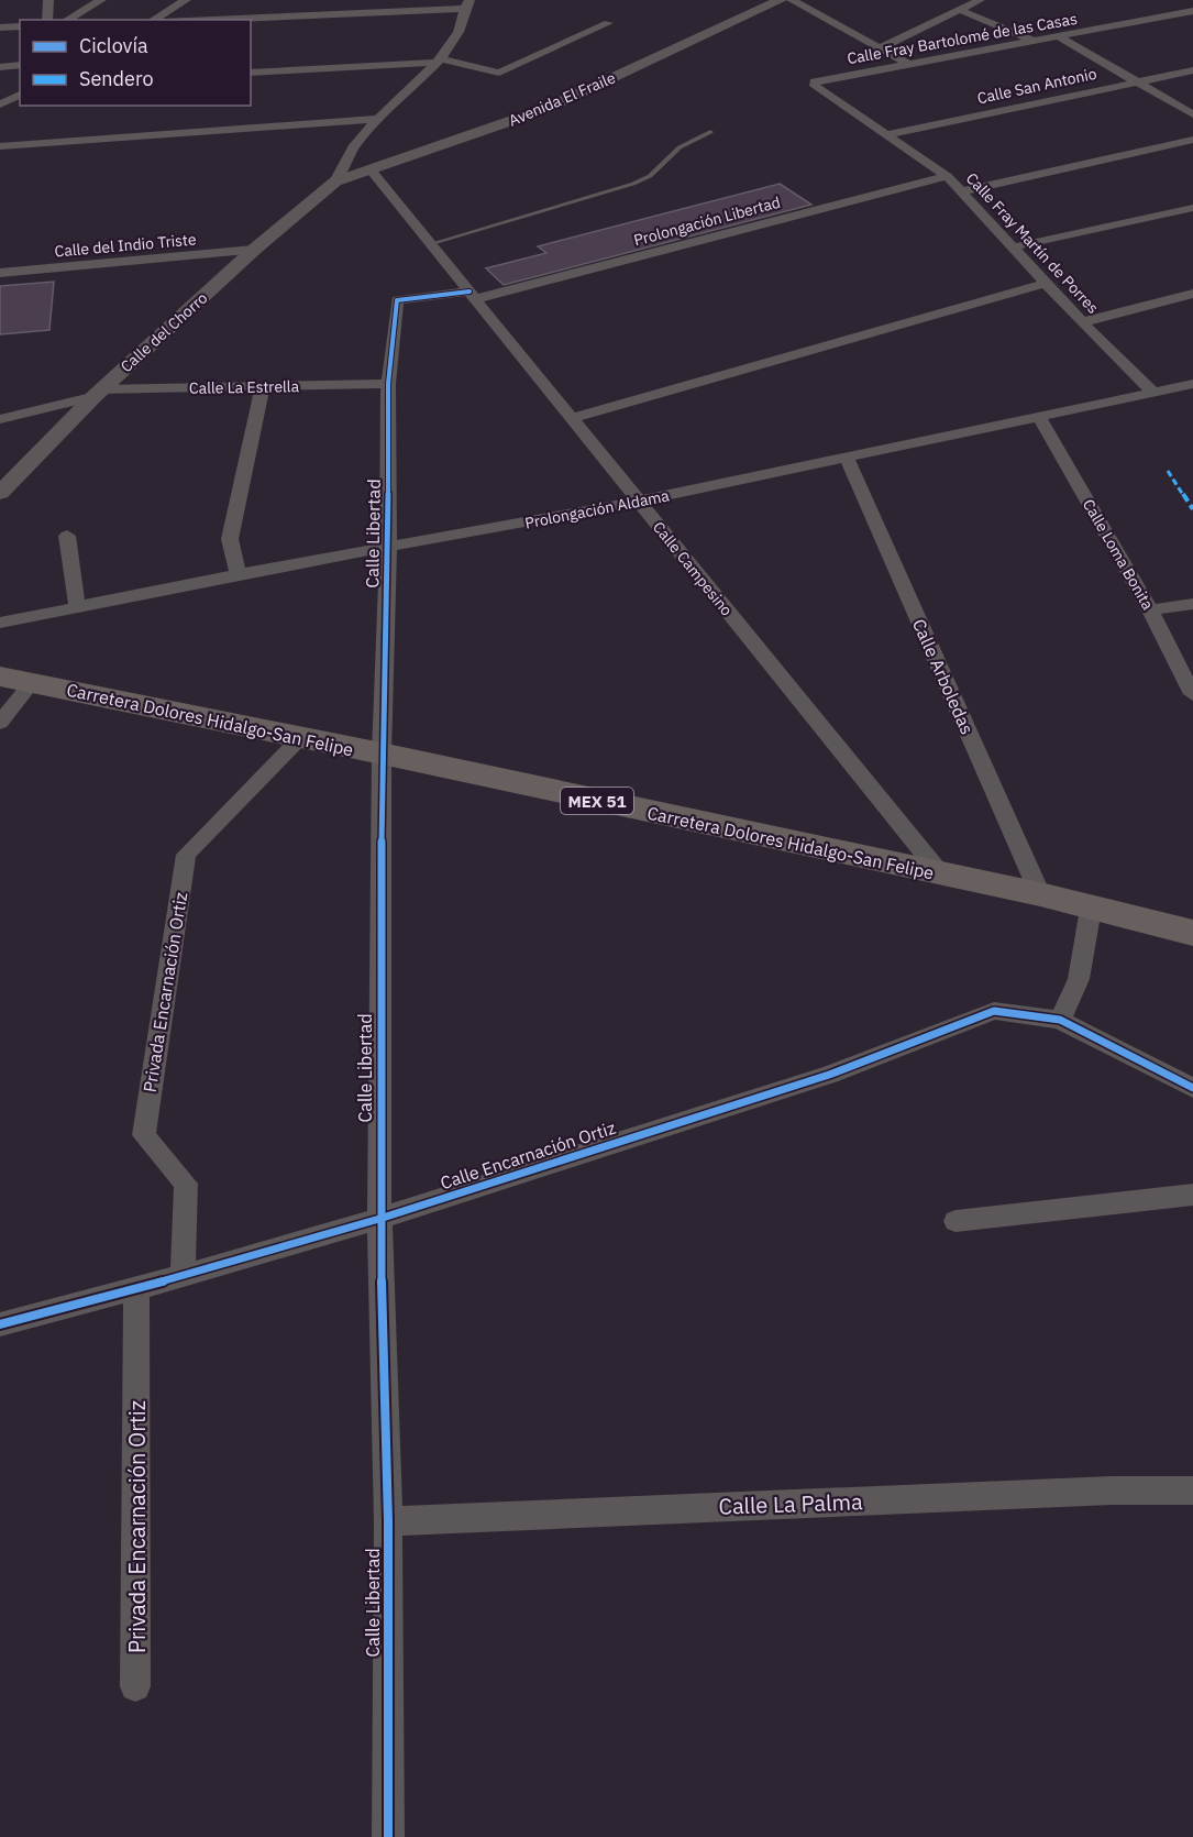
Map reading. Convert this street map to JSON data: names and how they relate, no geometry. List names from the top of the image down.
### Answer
{
  "streets": {
    "main road": ["Carretera Dolores Hidalgo-San Felipe", "MEX 51"],
    "street": [
      "Calle Fray Bartolomé de las Casas",
      "Calle San Antonio",
      "Avenida El Fraile",
      "Prolongación Libertad",
      "Calle Fray Martín de Porres",
      "Calle del Indio Triste",
      "Calle del Chorro",
      "Calle La Estrella",
      "Prolongación Aldama",
      "Calle Libertad",
      "Calle Loma Bonita",
      "Calle Campesino",
      "Calle Arboledas",
      "Privada Encarnación Ortiz",
      "Calle Encarnación Ortiz",
      "Calle La Palma"
    ]
  },
  "crossings": [
    ["Calle Fray Bartolomé de las Casas", "Calle Fray Martín de Porres"],
    ["Calle San Antonio", "Calle Fray Martín de Porres"],
    ["Avenida El Fraile", "Calle del Chorro"],
    ["Avenida El Fraile", "Calle Campesino"],
    ["Prolongación Libertad", "Calle Fray Martín de Porres"],
    ["Prolongación Libertad", "Calle Libertad"],
    ["Prolongación Libertad", "Calle Campesino"],
    ["Calle Fray Martín de Porres", "Prolongación Aldama"],
    ["Calle del Indio Triste", "Calle del Chorro"],
    ["Calle del Chorro", "Calle La Estrella"],
    ["Calle La Estrella", "Calle Libertad"],
    ["Prolongación Aldama", "Calle Libertad"],
    ["Prolongación Aldama", "Calle Loma Bonita"],
    ["Prolongación Aldama", "Calle Campesino"],
    ["Prolongación Aldama", "Calle Arboledas"],
    ["Calle Libertad", "Carretera Dolores Hidalgo-San Felipe"],
    ["Calle Libertad", "Calle Encarnación Ortiz"],
    ["Calle Libertad", "Calle La Palma"],
    ["Calle Campesino", "Carretera Dolores Hidalgo-San Felipe"],
    ["Calle Arboledas", "Carretera Dolores Hidalgo-San Felipe"],
    ["Carretera Dolores Hidalgo-San Felipe", "Privada Encarnación Ortiz"],
    ["Privada Encarnación Ortiz", "Calle Encarnación Ortiz"]
  ],
  "legend": ["Ciclovía", "Sendero"]
}
